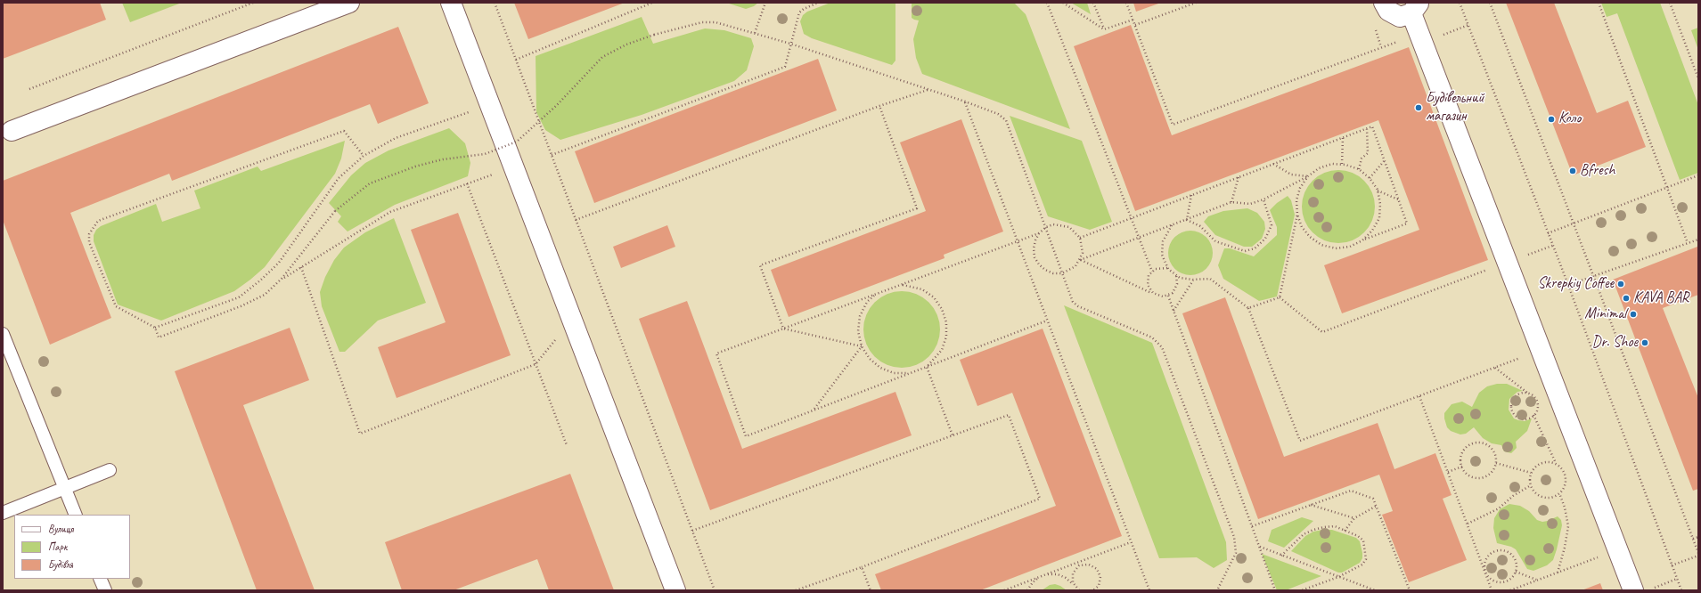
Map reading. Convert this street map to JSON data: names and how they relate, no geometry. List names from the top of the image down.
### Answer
{
  "places": [
    "Будівельний магазин",
    "Коло",
    "Bfresh",
    "Skrepkiy Coffee",
    "KAVA BAR",
    "Minimal",
    "Dr. Shoe"
  ],
  "legend": ["Вулиця", "Парк", "Будівля"]
}
